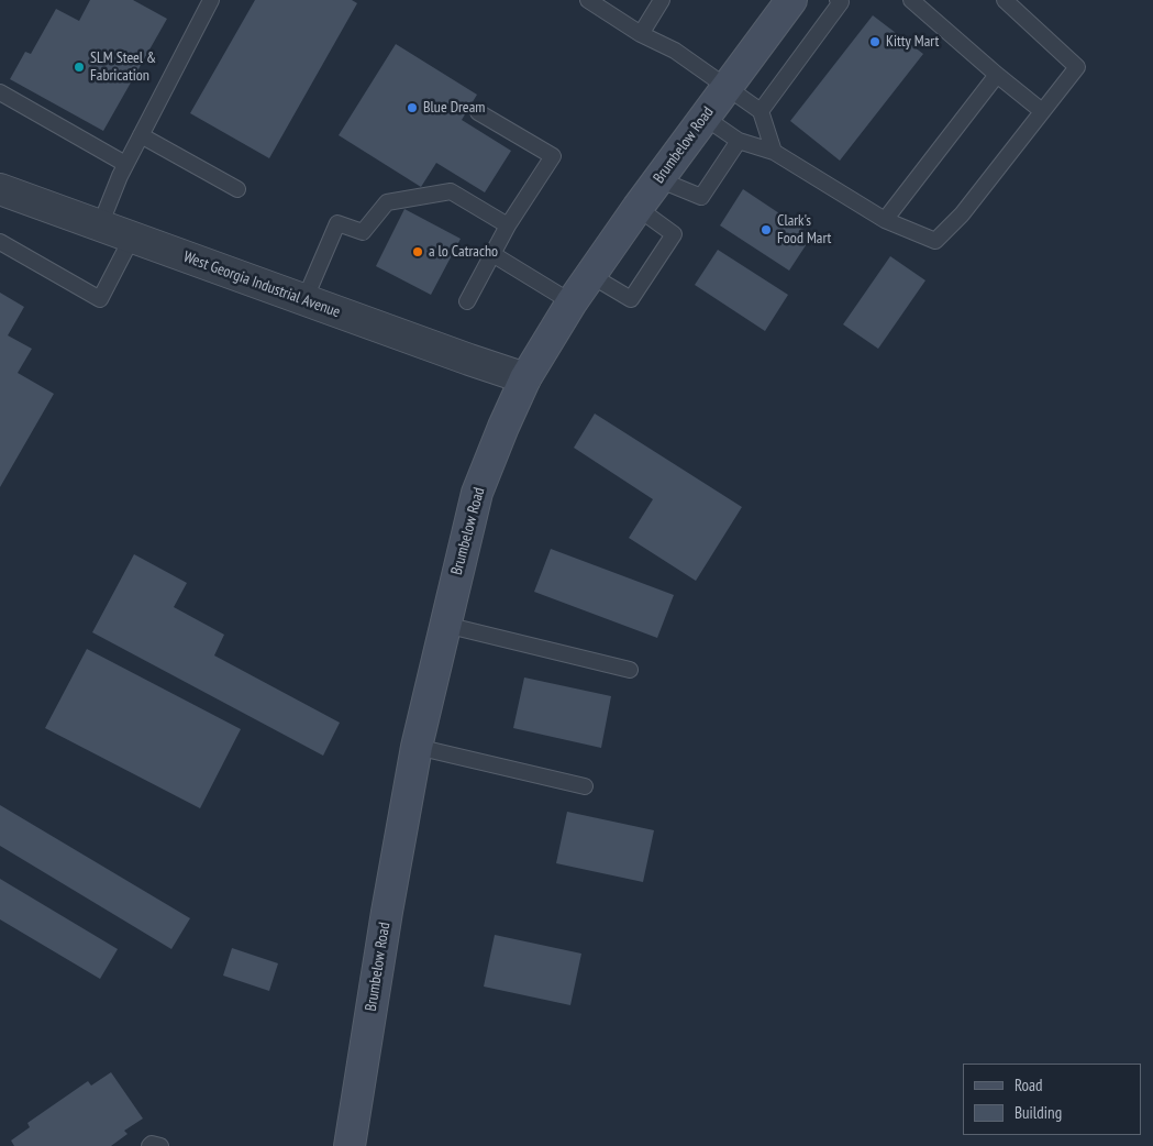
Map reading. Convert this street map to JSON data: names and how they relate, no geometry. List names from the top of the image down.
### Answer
{
  "streets": {
    "street": ["Brumbelow Road", "West Georgia Industrial Avenue"]
  },
  "crossings": [
    ["Brumbelow Road", "West Georgia Industrial Avenue"]
  ],
  "places": [
    "Kitty Mart",
    "SLM Steel & Fabrication",
    "Blue Dream",
    "Clark's Food Mart",
    "a lo Catracho"
  ],
  "legend": ["Road", "Building"]
}
